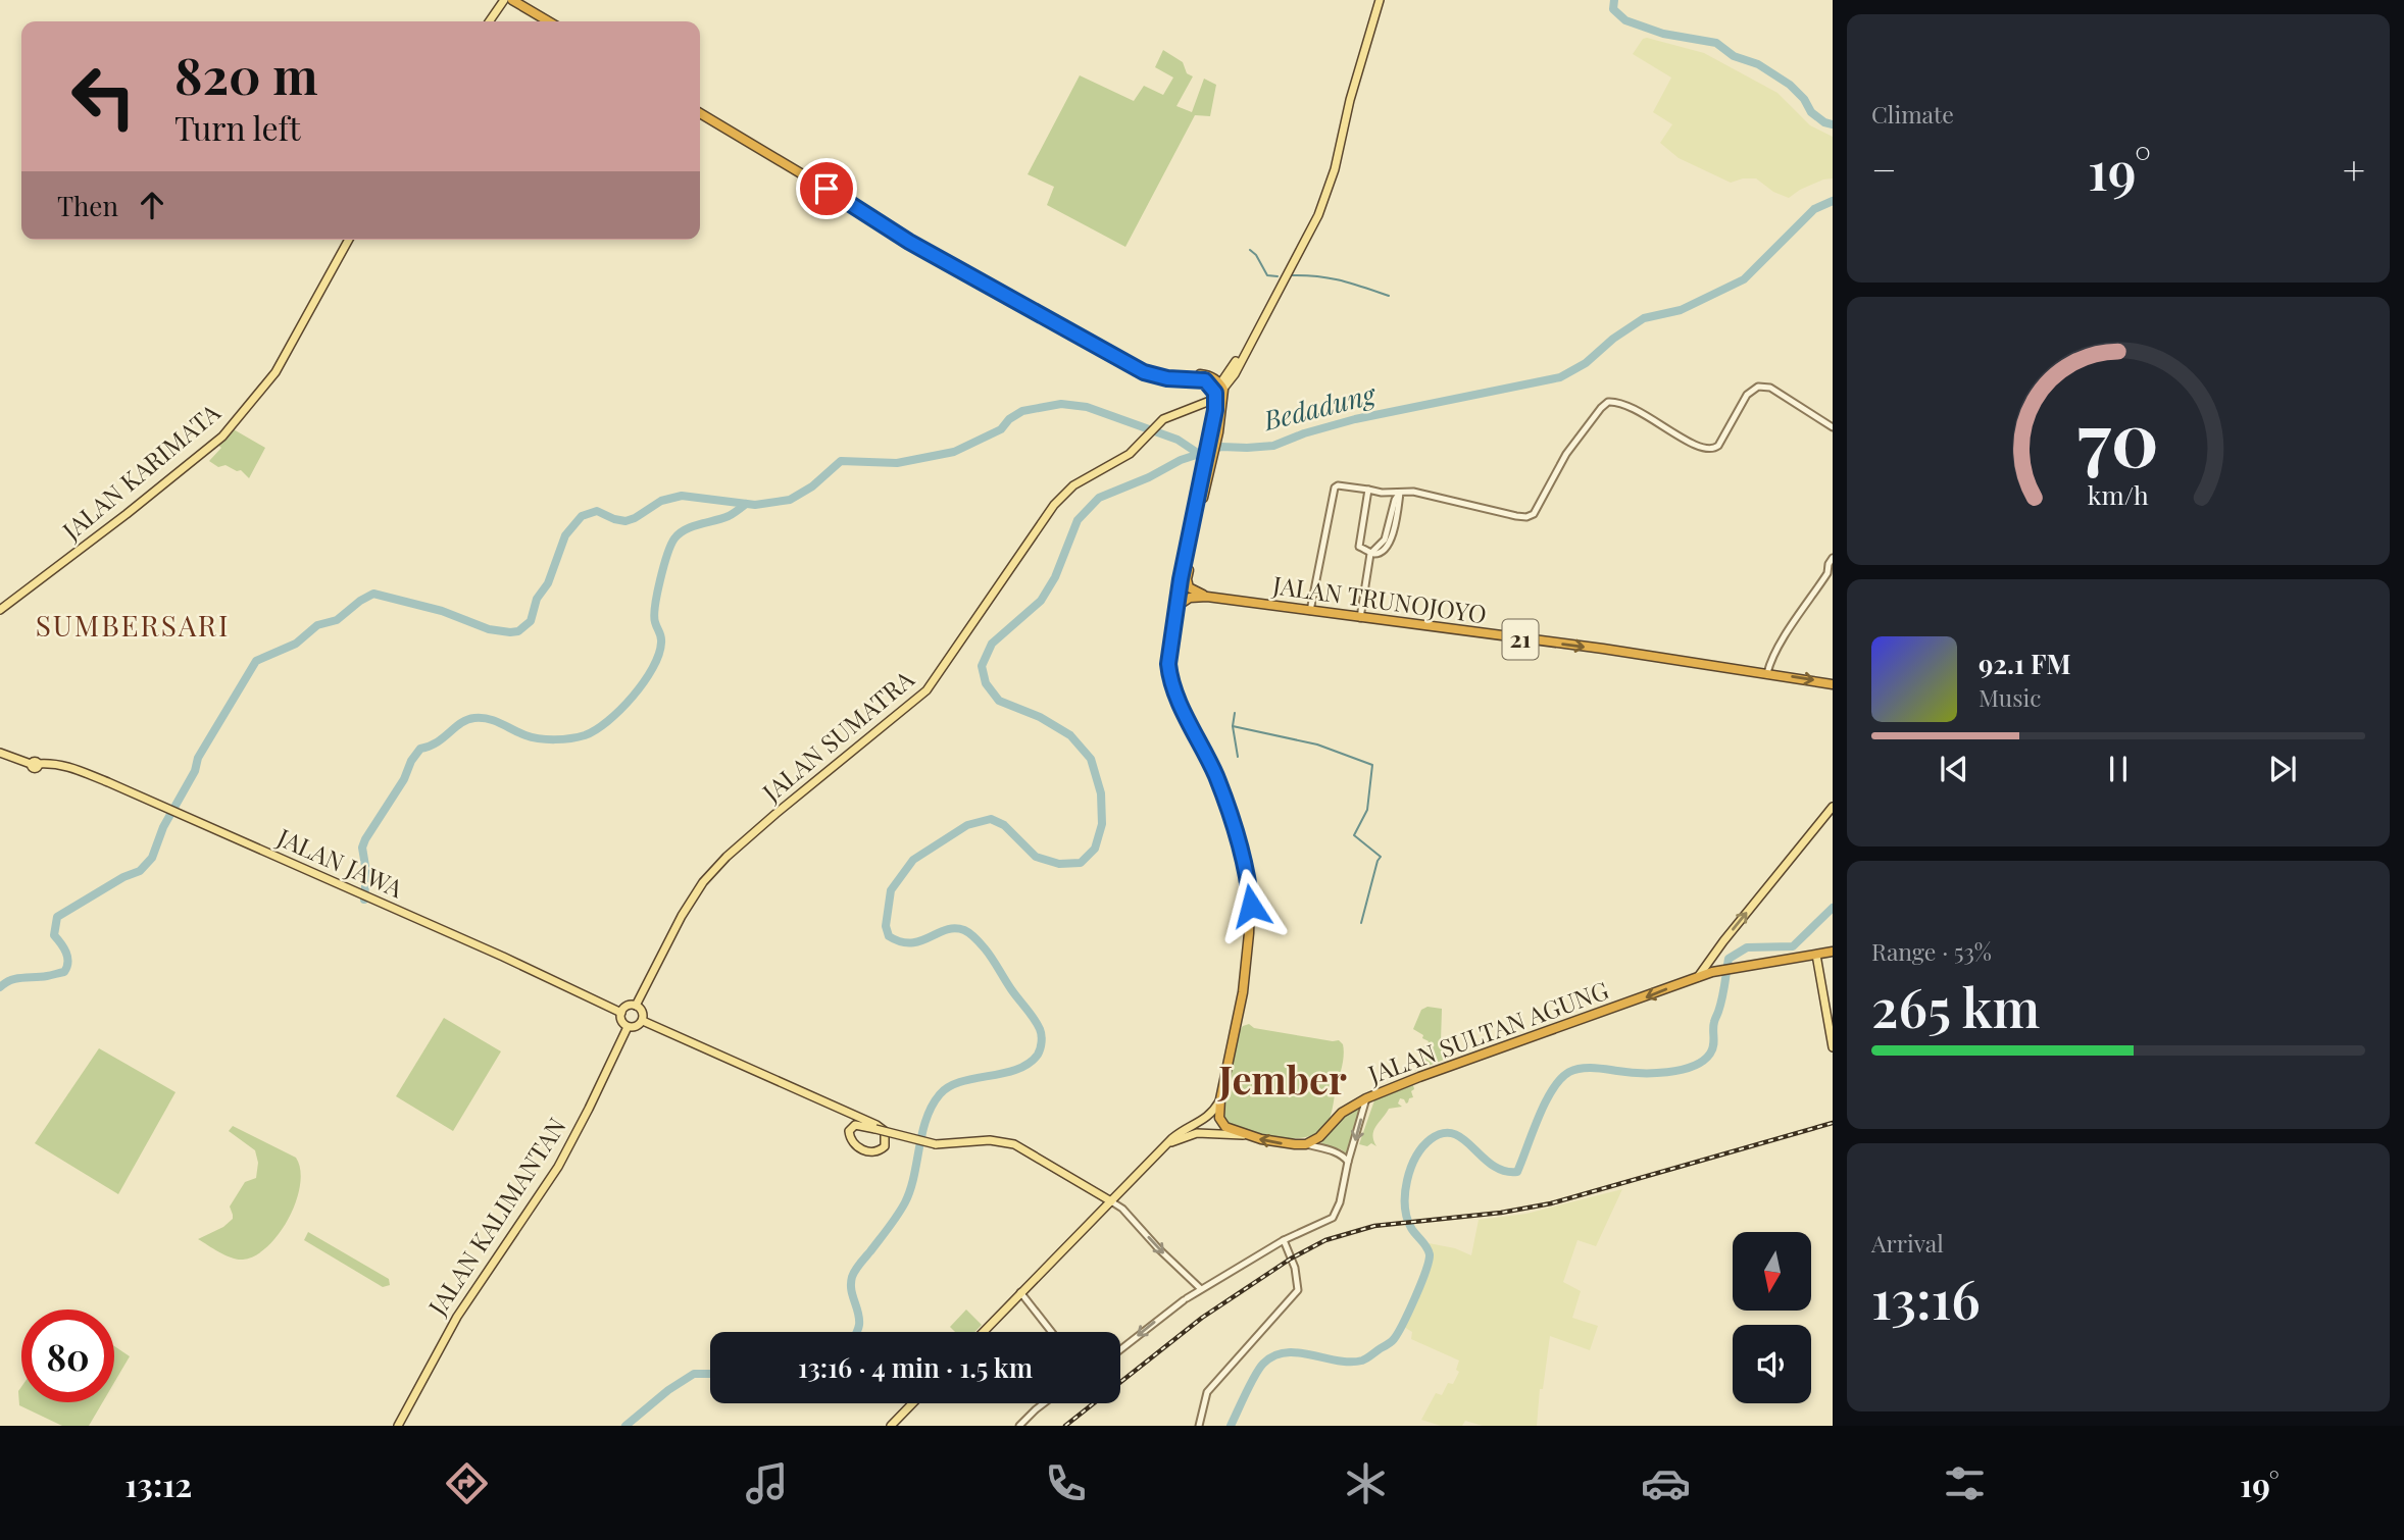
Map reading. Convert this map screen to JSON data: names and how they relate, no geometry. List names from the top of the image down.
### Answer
{
  "streets": {
    "highway": ["JALAN TRUNOJOYO", "21", "JALAN SULTAN AGUNG"],
    "main road": [
      "JALAN KARIMATA",
      "JALAN SUMATRA",
      "JALAN JAWA",
      "JALAN KALIMANTAN"
    ]
  },
  "crossings": [
    ["JALAN SUMATRA", "JALAN JAWA"],
    ["JALAN SUMATRA", "JALAN KALIMANTAN"],
    ["JALAN JAWA", "JALAN KALIMANTAN"]
  ],
  "one_way": ["JALAN TRUNOJOYO", "JALAN SULTAN AGUNG"],
  "districts": ["SUMBERSARI", "Jember"],
  "water": ["Bedadung"],
  "north": "bottom",
  "page": {
    "tile": [
      "Climate",
      ["Range · 53%", "265 km"],
      ["Arrival", "13:16"]
    ],
    "turn": ["820 m", "Turn left"],
    "heat": ["−", "19°", "+"],
    "then": "Then",
    "song": ["92.1 FM", "Music"],
    "limit": "80",
    "trip": "13:16 · 4 min · 1.5 km",
    "tabs": ["13:12", "19°"],
    "gauge": ["70", "km/h"]
  }
}
